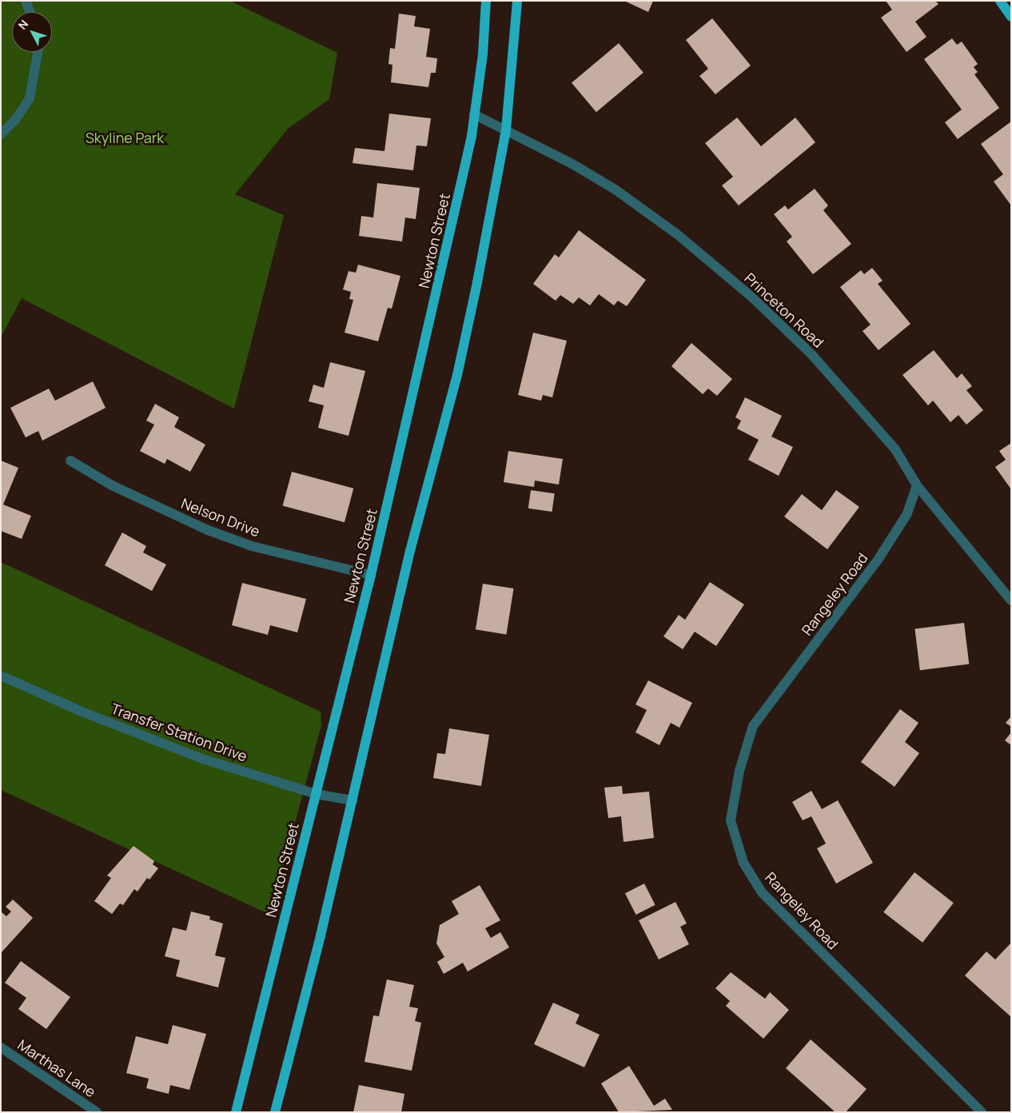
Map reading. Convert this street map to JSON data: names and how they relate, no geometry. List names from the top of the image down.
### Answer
{
  "streets": {
    "main road": ["Newton Street"],
    "street": [
      "Princeton Road",
      "Nelson Drive",
      "Rangeley Road",
      "Transfer Station Drive",
      "Marthas Lane"
    ]
  },
  "crossings": [
    ["Newton Street", "Princeton Road"],
    ["Newton Street", "Nelson Drive"],
    ["Newton Street", "Transfer Station Drive"],
    ["Princeton Road", "Rangeley Road"]
  ],
  "parks": ["Skyline Park"],
  "north": "top left"
}
